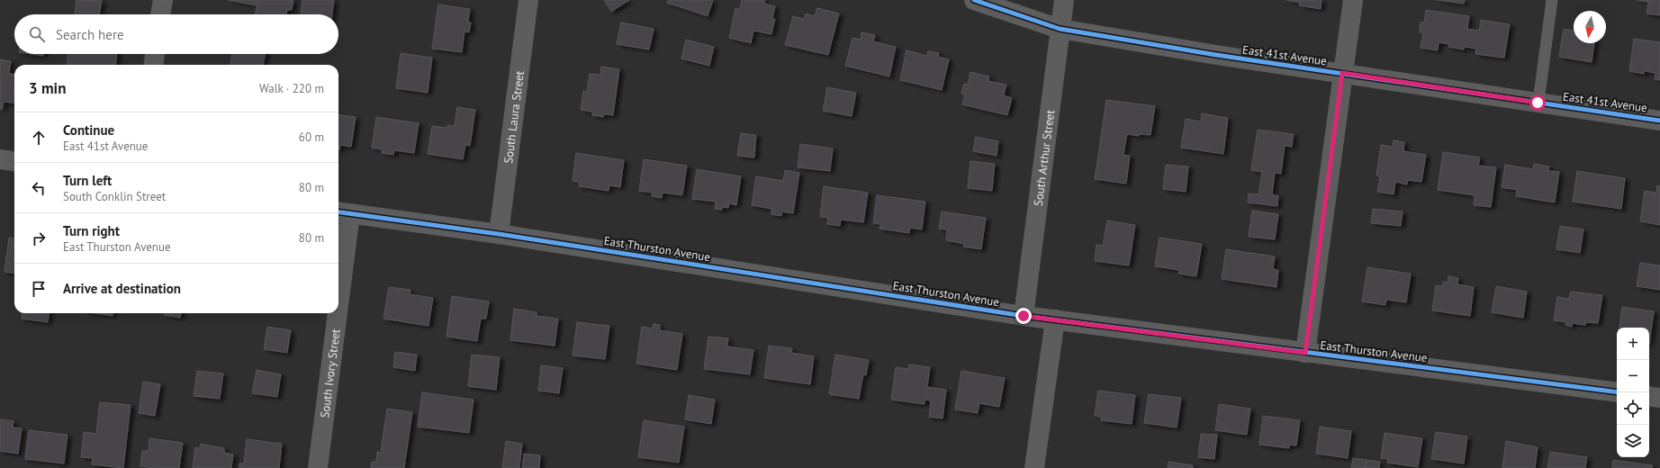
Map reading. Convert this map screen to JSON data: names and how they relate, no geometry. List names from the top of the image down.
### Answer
{
  "streets": {
    "street": [
      "East 41st Avenue",
      "South Laura Street",
      "South Arthur Street",
      "East Thurston Avenue",
      "South Ivory Street"
    ]
  },
  "crossings": [
    ["East 41st Avenue", "South Arthur Street"],
    ["South Laura Street", "East Thurston Avenue"],
    ["South Arthur Street", "East Thurston Avenue"],
    ["East Thurston Avenue", "South Ivory Street"]
  ],
  "north": "bottom",
  "page": {
    "search": "Search here",
    "heading": ["3 min", "Walk · 220 m"],
    "list": [
      ["Continue", "East 41st Avenue", "60 m"],
      ["Turn left", "South Conklin Street", "80 m"],
      ["Turn right", "East Thurston Avenue", "80 m"],
      "Arrive at destination"
    ],
    "map_buttons": ["+", "−"]
  }
}
